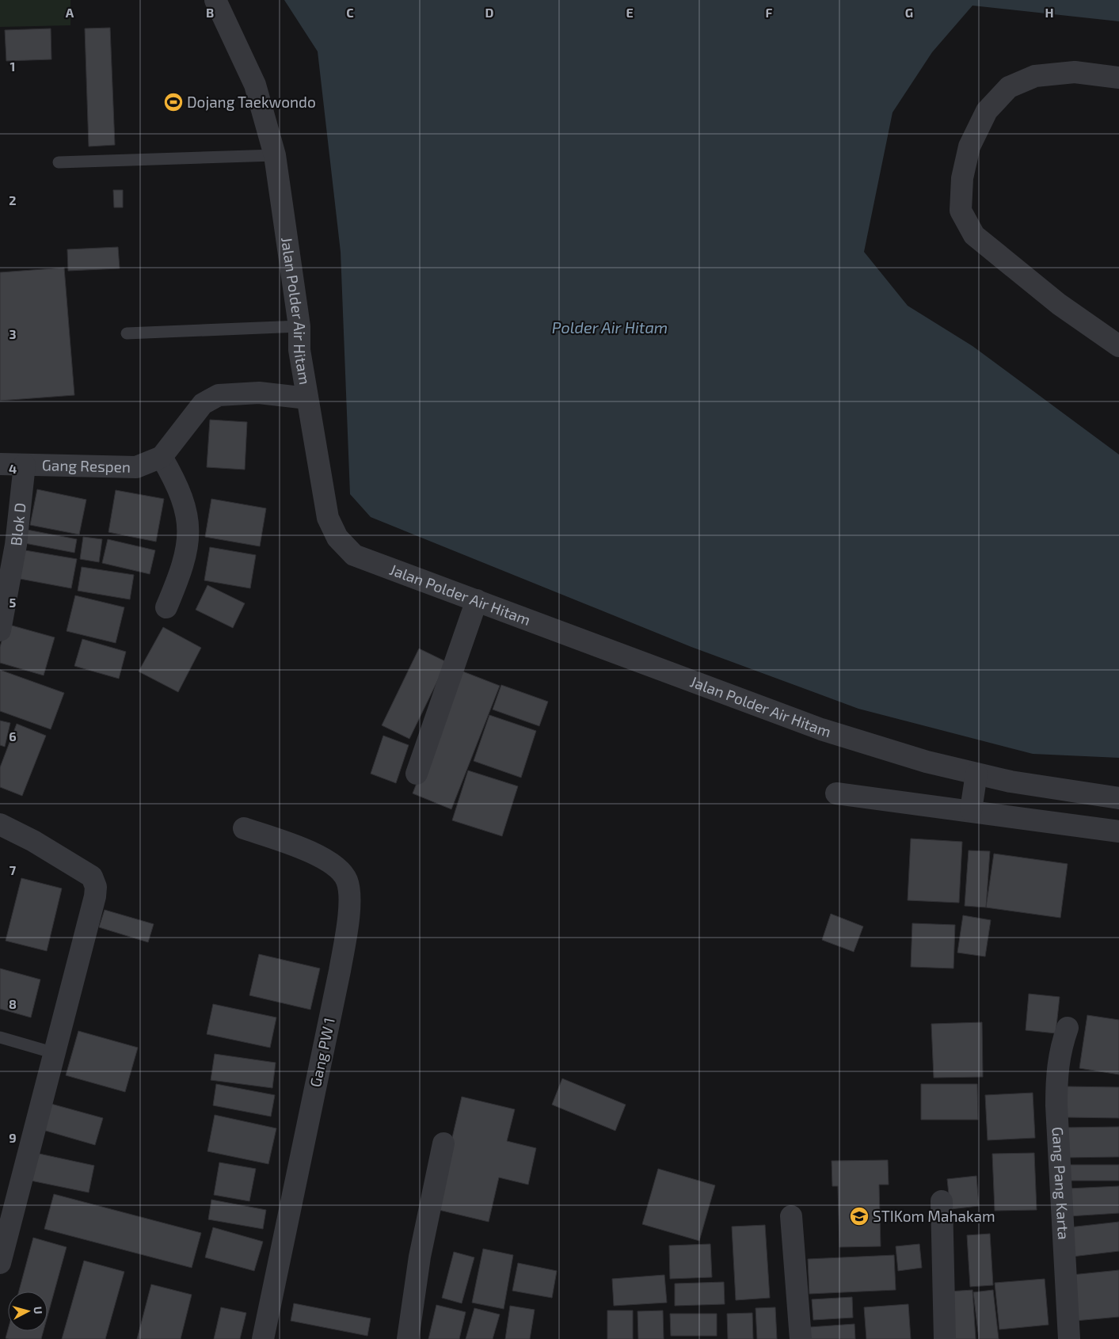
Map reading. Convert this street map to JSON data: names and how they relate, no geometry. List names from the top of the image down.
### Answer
{
  "streets": {
    "street": [
      "Jalan Polder Air Hitam",
      "Gang Respen",
      "Blok D",
      "Gang PW 1",
      "Gang Pang Karta"
    ]
  },
  "crossings": [
    ["Gang Respen", "Blok D"]
  ],
  "water": ["Polder Air Hitam"],
  "places": {
    "sports": ["Dojang Taekwondo"],
    "school or university": ["STIKom Mahakam"]
  },
  "north": "right",
  "grid": {
    "columns": [
      "A",
      "B",
      "C",
      "D",
      "E",
      "F",
      "G",
      "H"
    ],
    "rows": [
      "1",
      "2",
      "3",
      "4",
      "5",
      "6",
      "7",
      "8",
      "9"
    ]
  }
}
